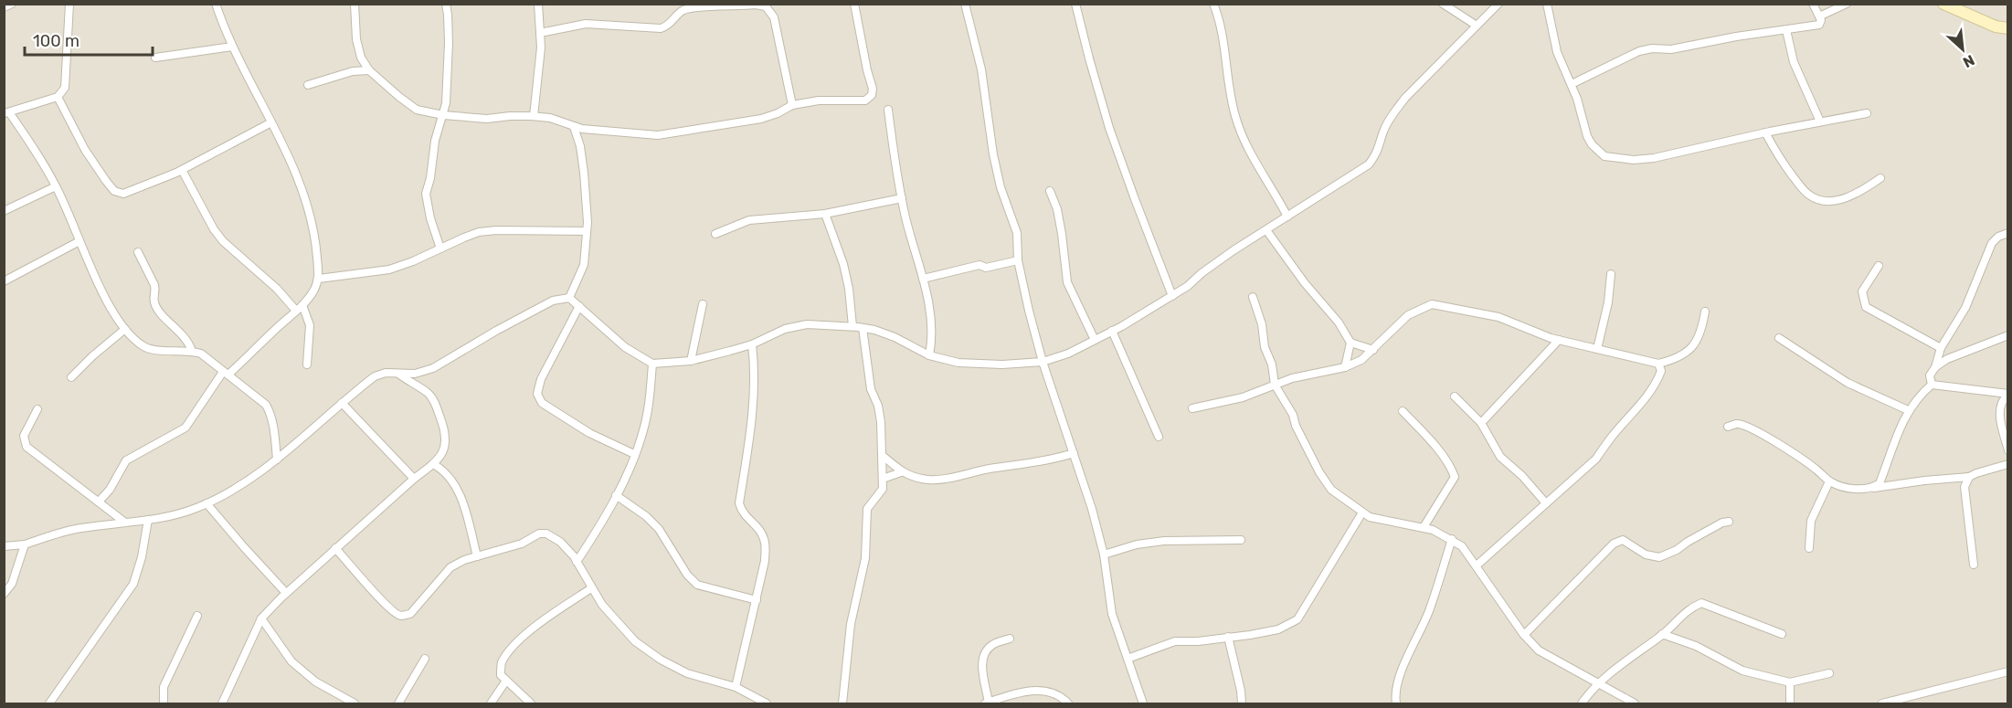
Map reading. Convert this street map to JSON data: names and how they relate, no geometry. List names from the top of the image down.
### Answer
{
  "scale_bar": "100 m",
  "north": "bottom right"
}
